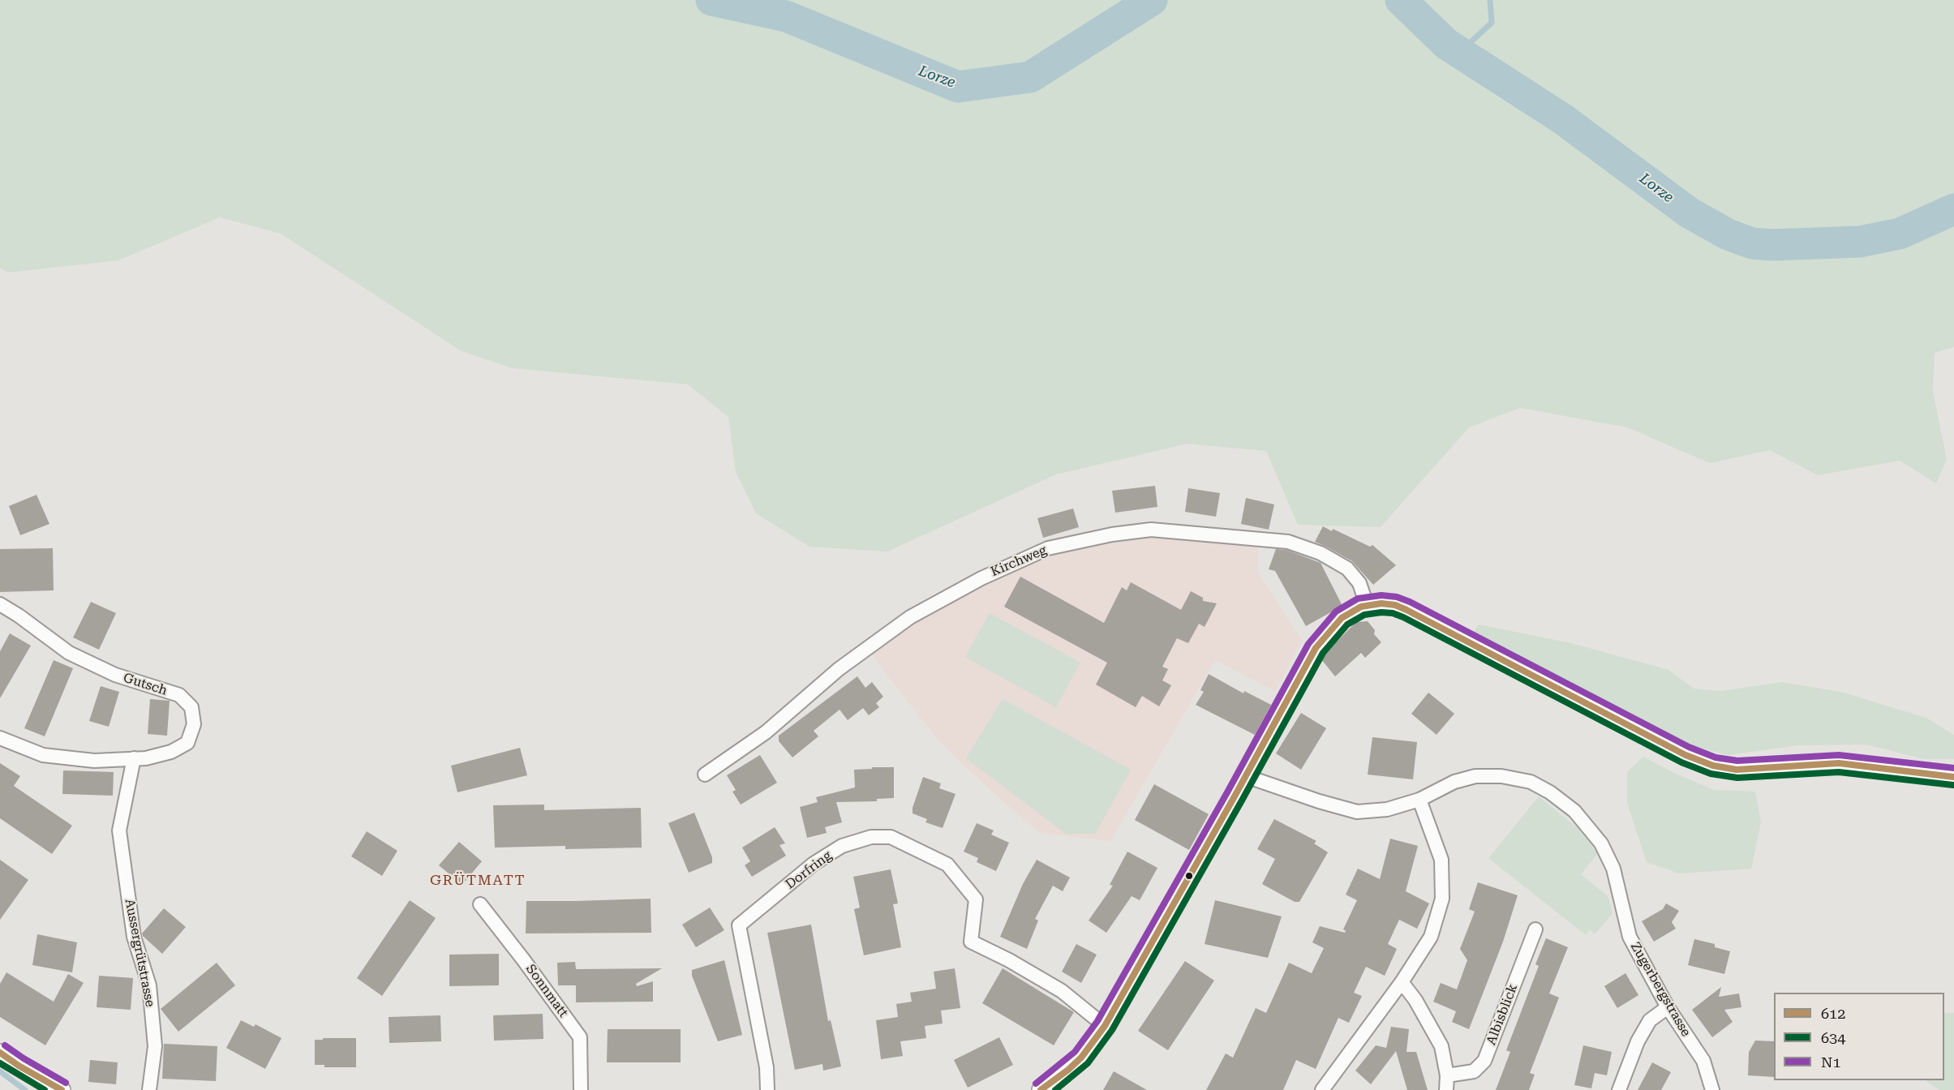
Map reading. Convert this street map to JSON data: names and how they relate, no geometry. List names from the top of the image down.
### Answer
{
  "streets": {
    "street": [
      "Kirchweg",
      "Gutsch",
      "Dorfring",
      "Aussergrütstrasse",
      "Zugerbergstrasse",
      "Sonnmatt",
      "Albisblick"
    ]
  },
  "crossings": [
    ["Gutsch", "Aussergrütstrasse"]
  ],
  "districts": ["GRÜTMATT"],
  "water": ["Lorze"],
  "lines": ["transit line N1", "transit line 612", "transit line 634"],
  "legend": ["612", "634", "N1"]
}
